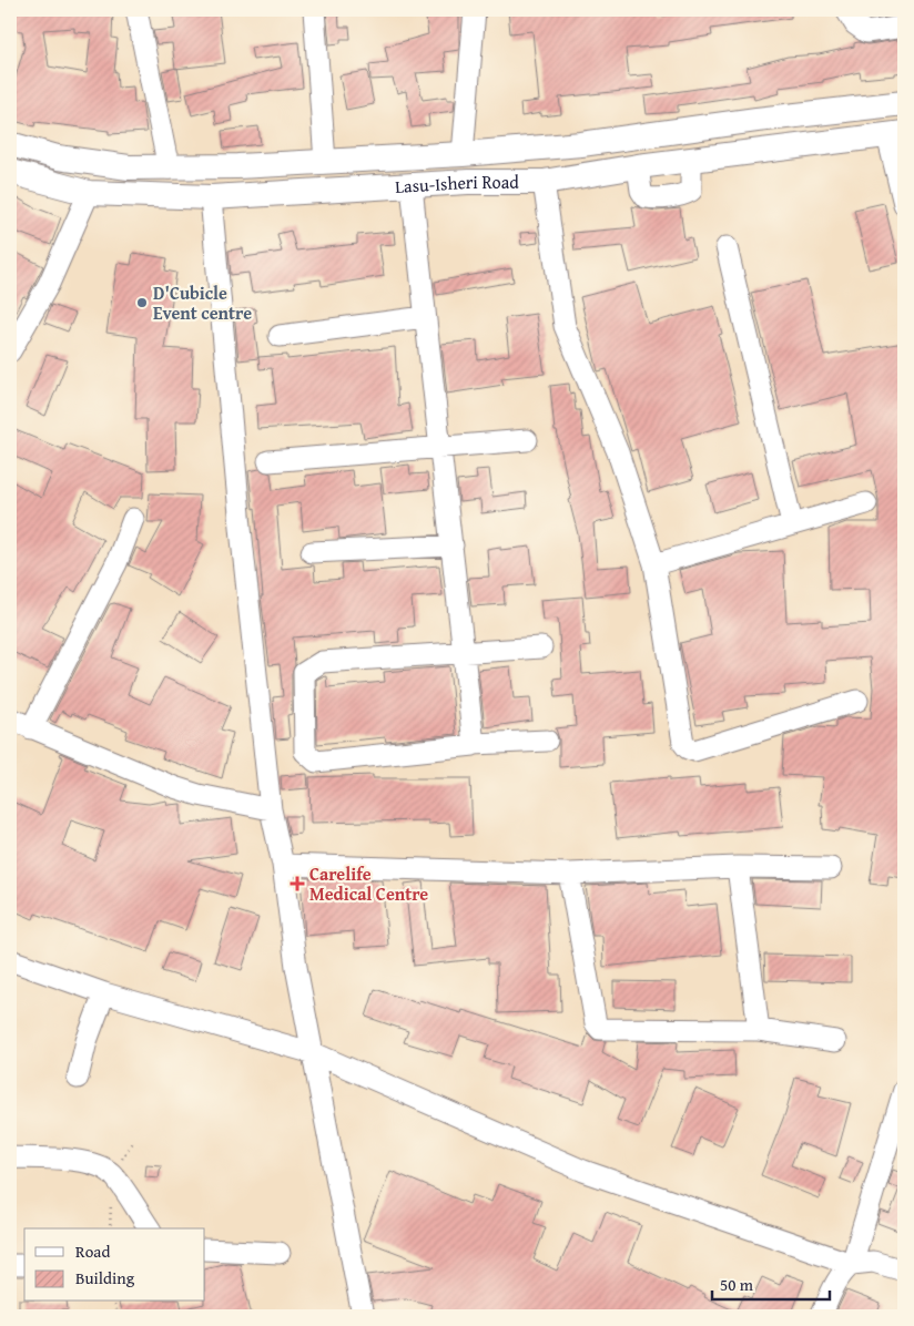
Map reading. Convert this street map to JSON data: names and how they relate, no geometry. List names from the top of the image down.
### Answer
{
  "streets": {
    "main road": ["Lasu-Isheri Road"]
  },
  "places": {
    "other": ["D'Cubicle Event centre"],
    "health": ["Carelife Medical Centre"]
  },
  "legend": ["Road", "Building"],
  "scale_bar": "50 m"
}
